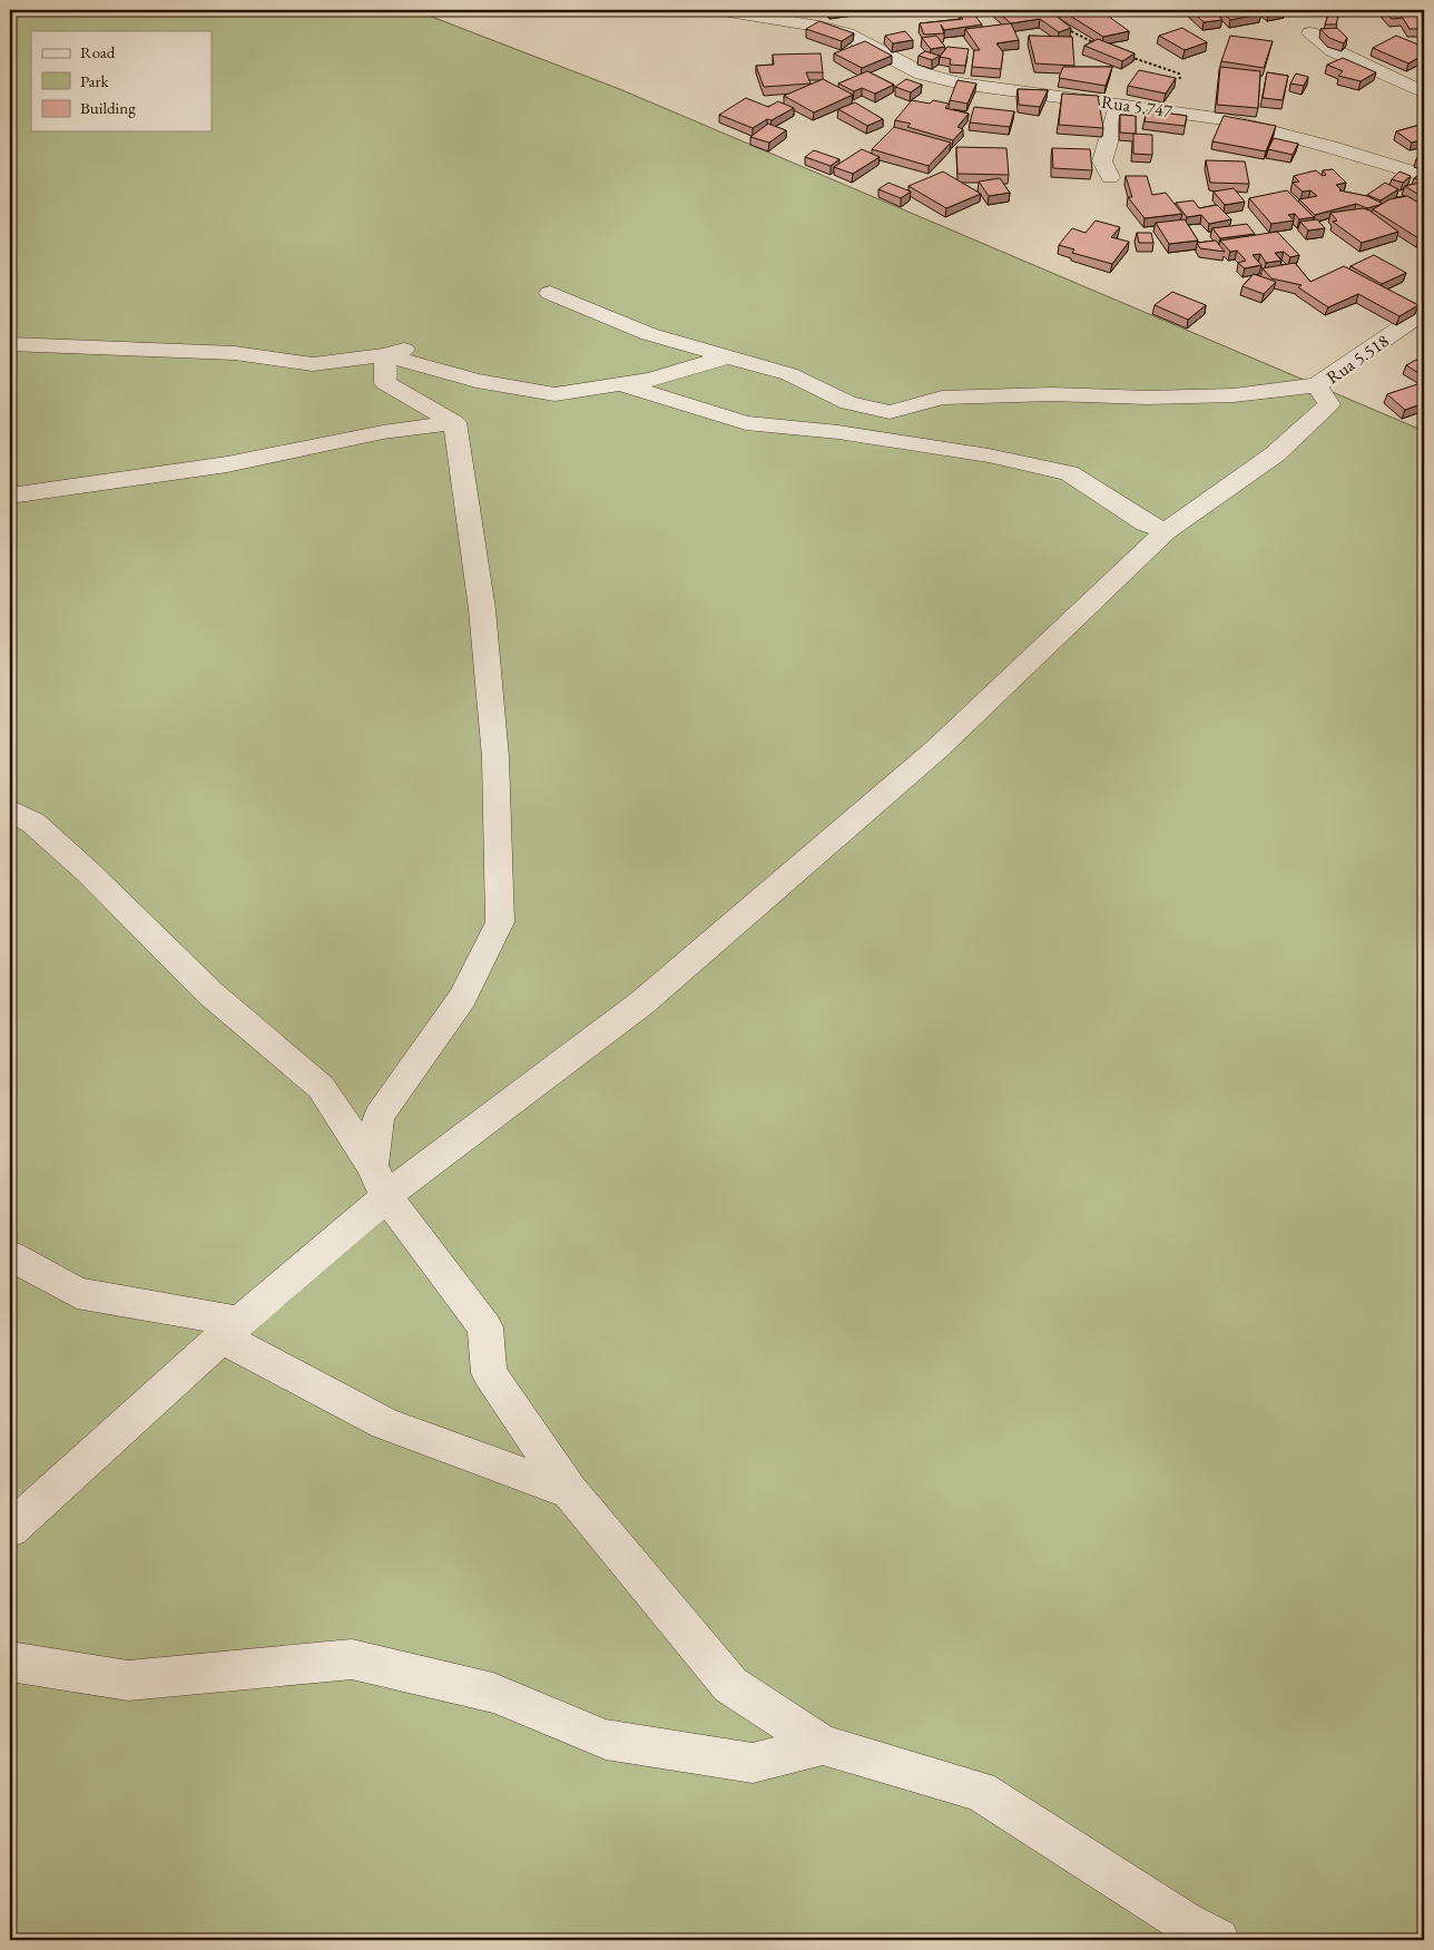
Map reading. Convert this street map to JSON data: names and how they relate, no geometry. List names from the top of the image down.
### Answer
{
  "streets": {
    "street": ["Rua 5.747", "Rua 5.518"]
  },
  "legend": ["Road", "Park", "Building"]
}
